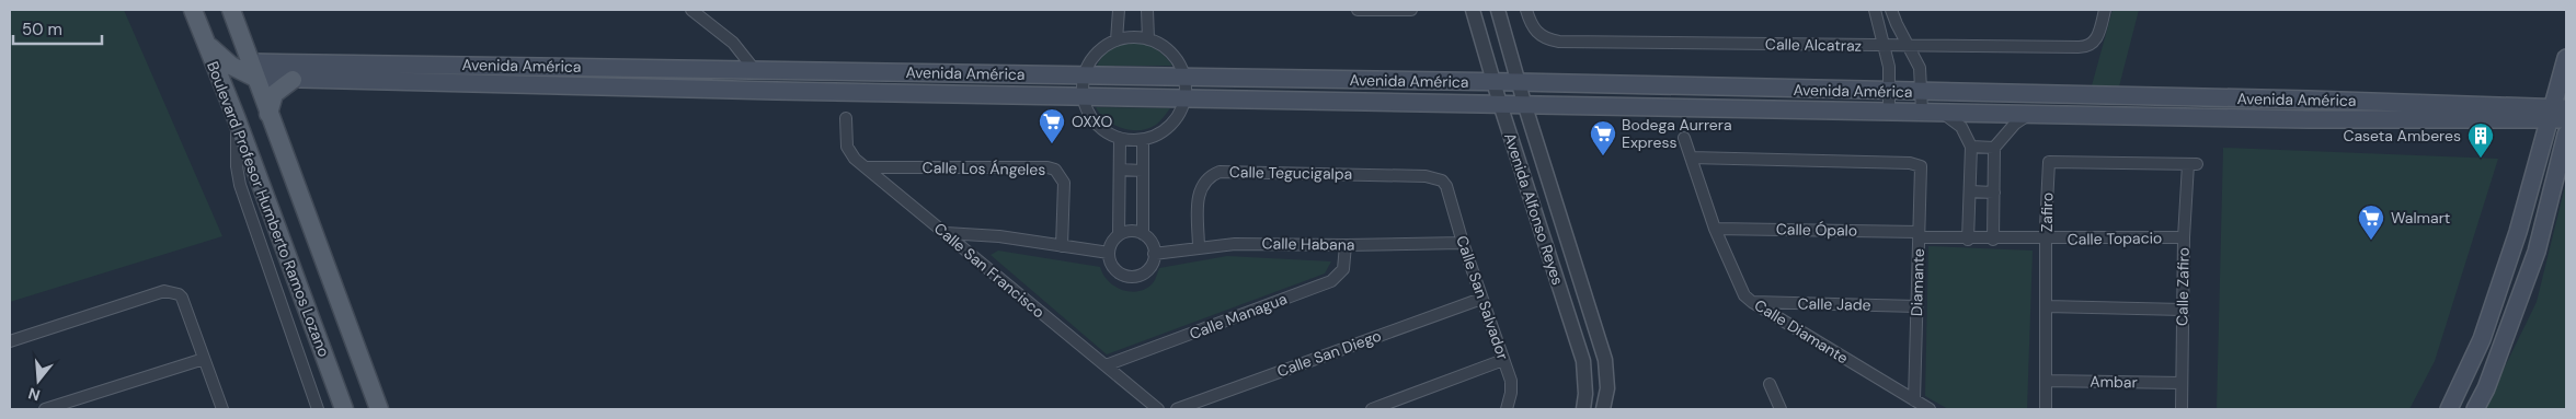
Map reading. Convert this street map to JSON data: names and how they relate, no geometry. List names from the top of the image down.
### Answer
{
  "streets": {
    "main road": ["Avenida América", "Boulevard Profesor Humberto Ramos Lozano"],
    "street": [
      "Calle Alcatraz",
      "Calle Los Ángeles",
      "Calle Tegucigalpa",
      "Avenida Alfonso Reyes",
      "Zafiro",
      "Calle Ópalo",
      "Calle Topacio",
      "Calle Habana",
      "Calle San Francisco",
      "Diamante",
      "Calle Zafiro",
      "Calle San Salvador",
      "Calle Jade",
      "Calle Managua",
      "Calle Diamante",
      "Calle San Diego",
      "Ambar"
    ]
  },
  "crossings": [
    ["Avenida América", "Avenida Alfonso Reyes"],
    ["Calle Los Ángeles", "Calle San Francisco"],
    ["Calle Tegucigalpa", "Calle Habana"],
    ["Calle Tegucigalpa", "Calle San Salvador"],
    ["Zafiro", "Calle Topacio"],
    ["Zafiro", "Calle Zafiro"],
    ["Zafiro", "Ambar"],
    ["Calle Ópalo", "Calle Topacio"],
    ["Calle Ópalo", "Diamante"],
    ["Calle Ópalo", "Calle Diamante"],
    ["Calle Topacio", "Calle Zafiro"],
    ["Calle Habana", "Calle San Salvador"],
    ["Calle Habana", "Calle Managua"],
    ["Calle San Francisco", "Calle Managua"],
    ["Diamante", "Calle Jade"],
    ["Diamante", "Calle Diamante"],
    ["Calle Zafiro", "Ambar"],
    ["Calle San Salvador", "Calle San Diego"],
    ["Calle Jade", "Calle Diamante"]
  ],
  "places": {
    "supermarket": ["OXXO", "Bodega Aurrera Express", "Walmart"],
    "building": ["Caseta Amberes"]
  },
  "scale_bar": "50 m",
  "north": "bottom"
}
